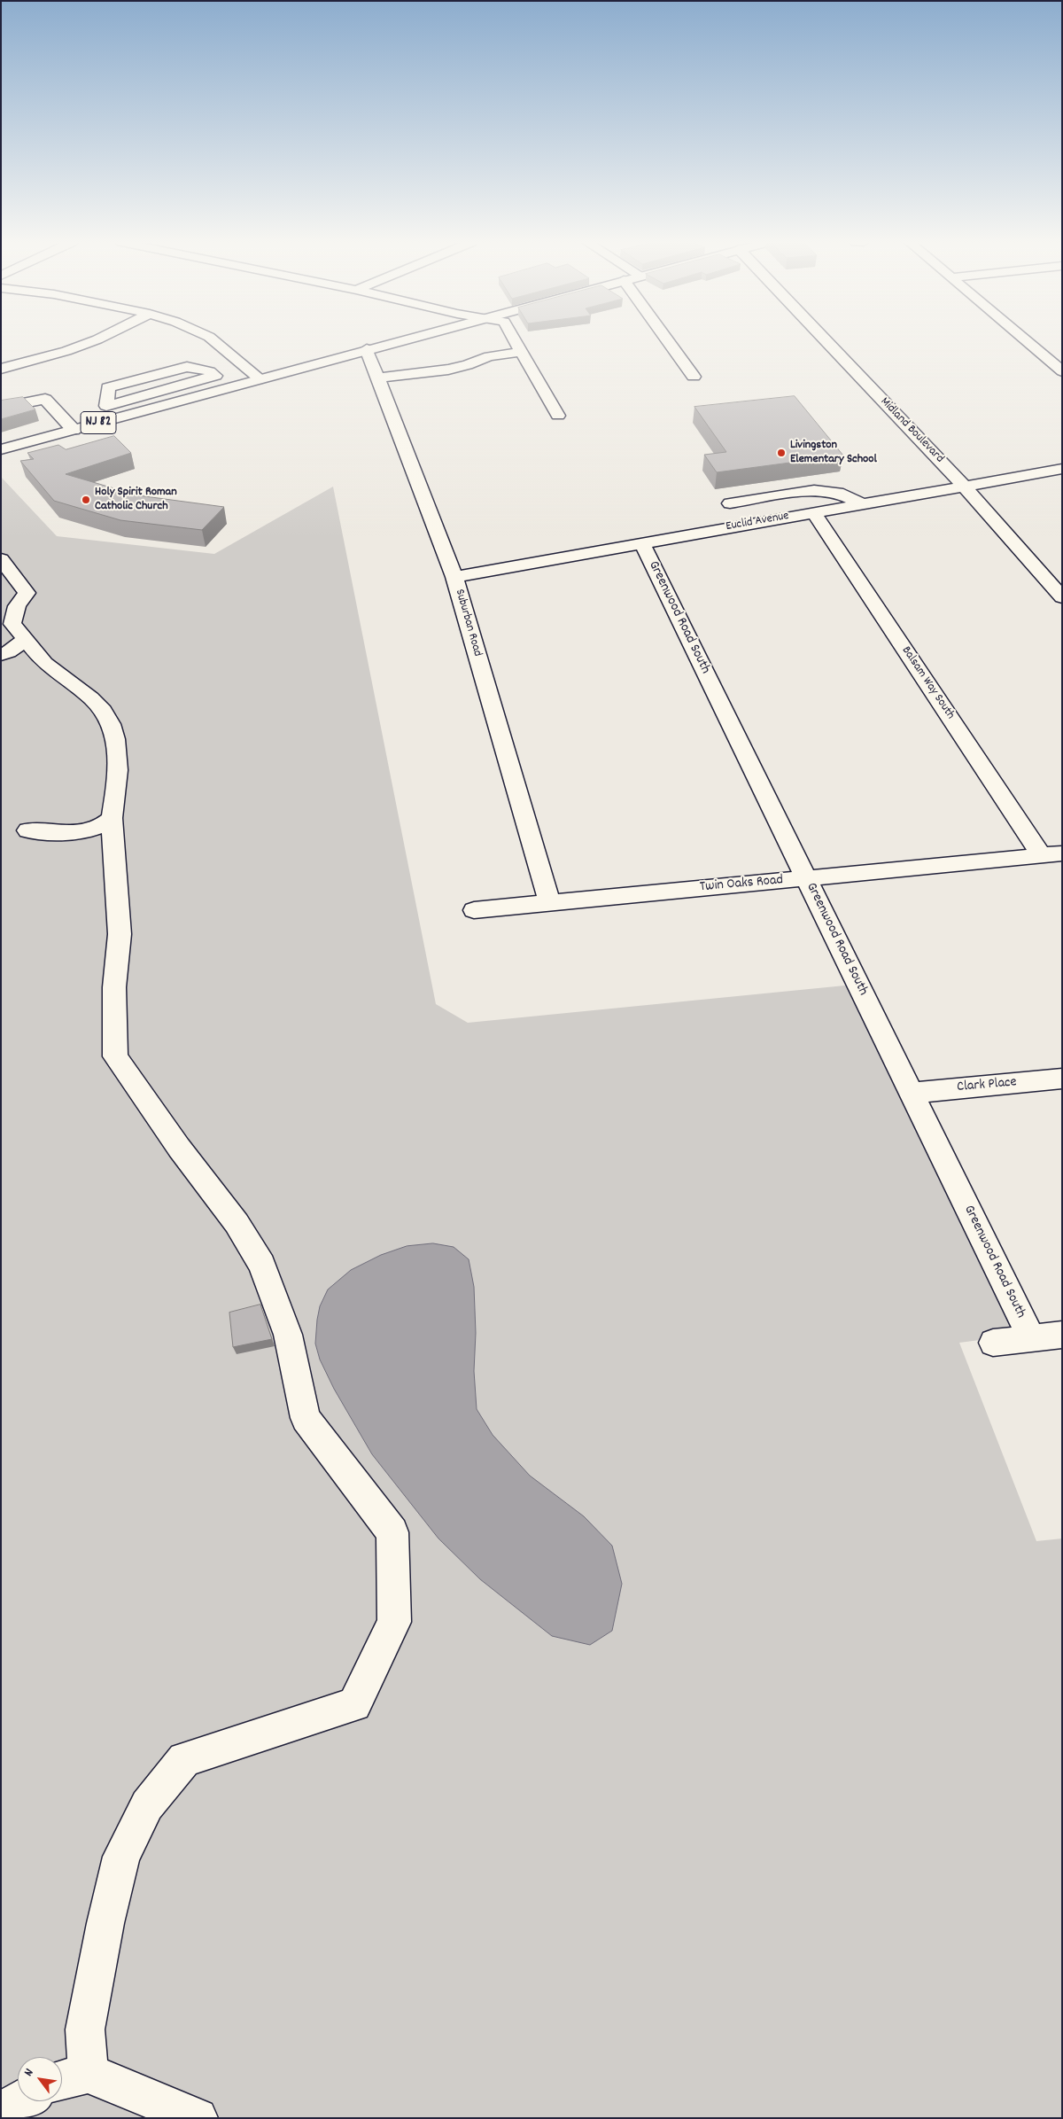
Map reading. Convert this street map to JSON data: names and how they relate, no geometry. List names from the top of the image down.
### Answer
{
  "streets": {
    "street": [
      "NJ 82",
      "Midland Boulevard",
      "Euclid Avenue",
      "Greenwood Road South",
      "Suburban Road",
      "Balsam Way South",
      "Twin Oaks Road",
      "Clark Place"
    ]
  },
  "crossings": [
    ["NJ 82", "Suburban Road"],
    ["Midland Boulevard", "Euclid Avenue"],
    ["Euclid Avenue", "Greenwood Road South"],
    ["Euclid Avenue", "Suburban Road"],
    ["Euclid Avenue", "Balsam Way South"],
    ["Greenwood Road South", "Twin Oaks Road"],
    ["Greenwood Road South", "Clark Place"],
    ["Suburban Road", "Twin Oaks Road"],
    ["Balsam Way South", "Twin Oaks Road"]
  ],
  "places": ["Livingston Elementary School", "Holy Spirit Roman Catholic Church"],
  "north": "top left"
}
